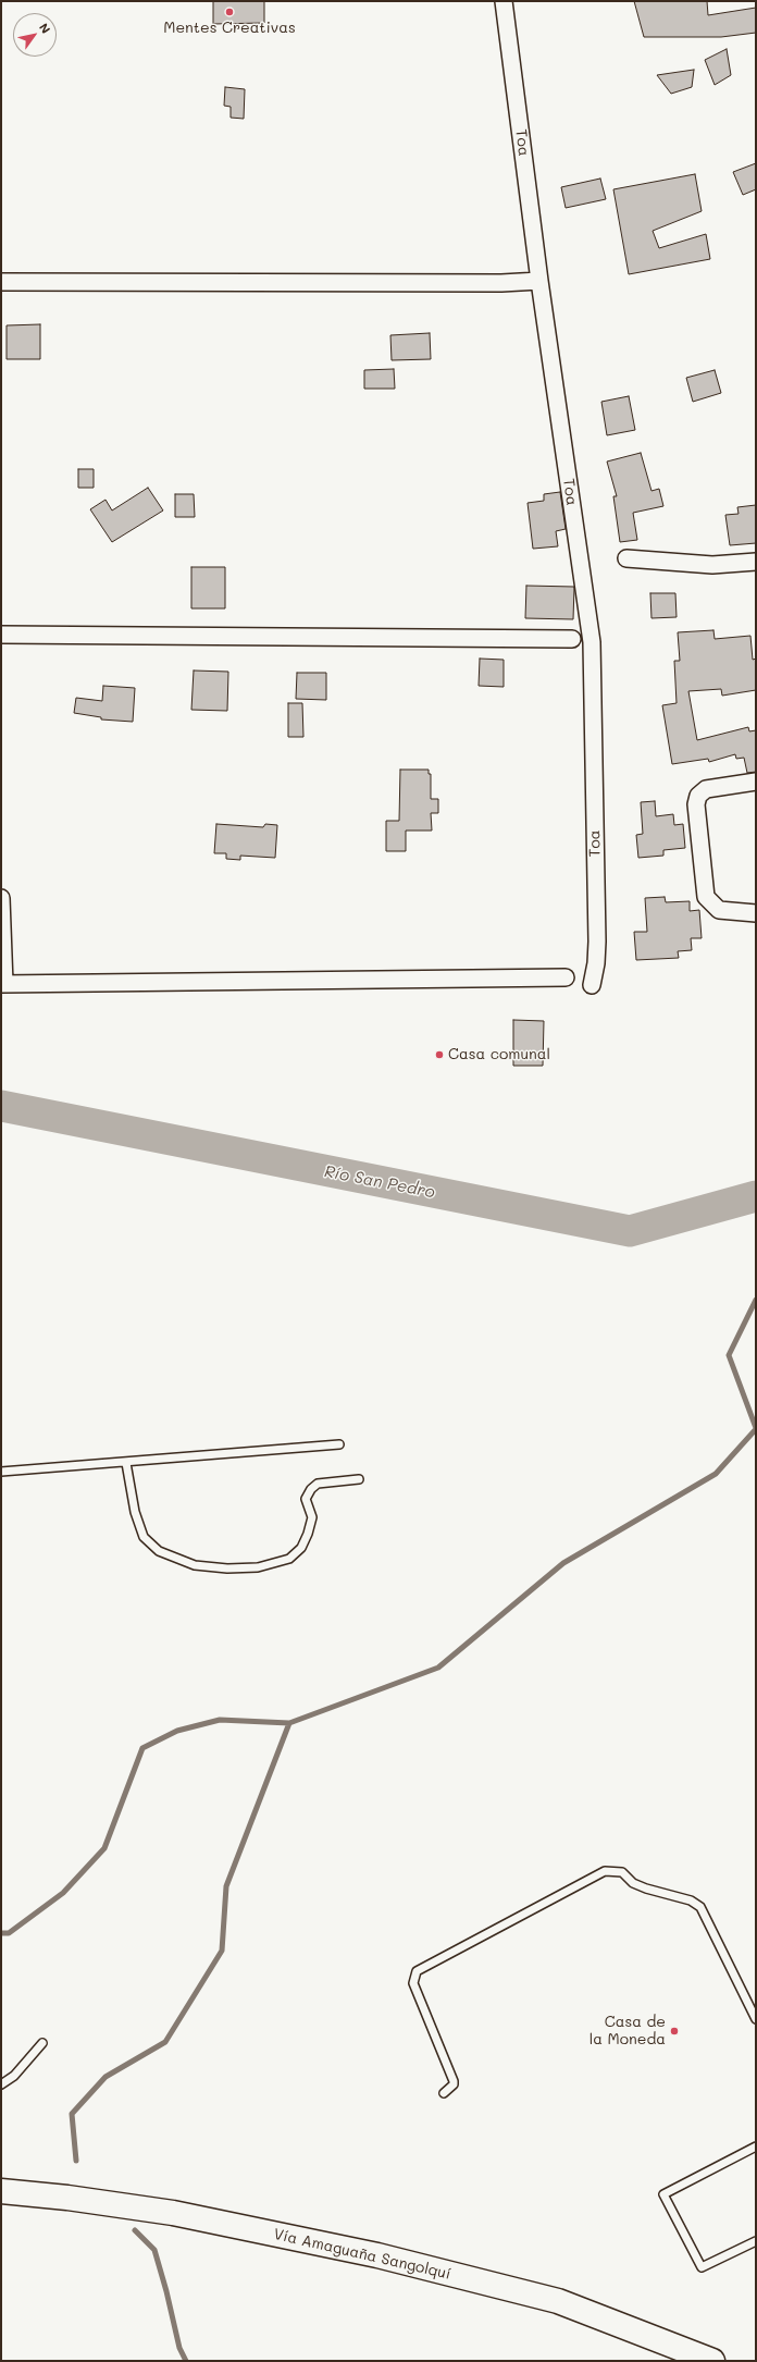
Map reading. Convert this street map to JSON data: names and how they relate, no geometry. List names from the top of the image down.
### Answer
{
  "streets": {
    "highway": ["Vía Amaguaña Sangolquí"],
    "street": ["Toa"]
  },
  "water": ["Río San Pedro"],
  "places": ["Mentes Creativas", "Casa comunal", "Casa de la Moneda"],
  "north": "top right"
}
